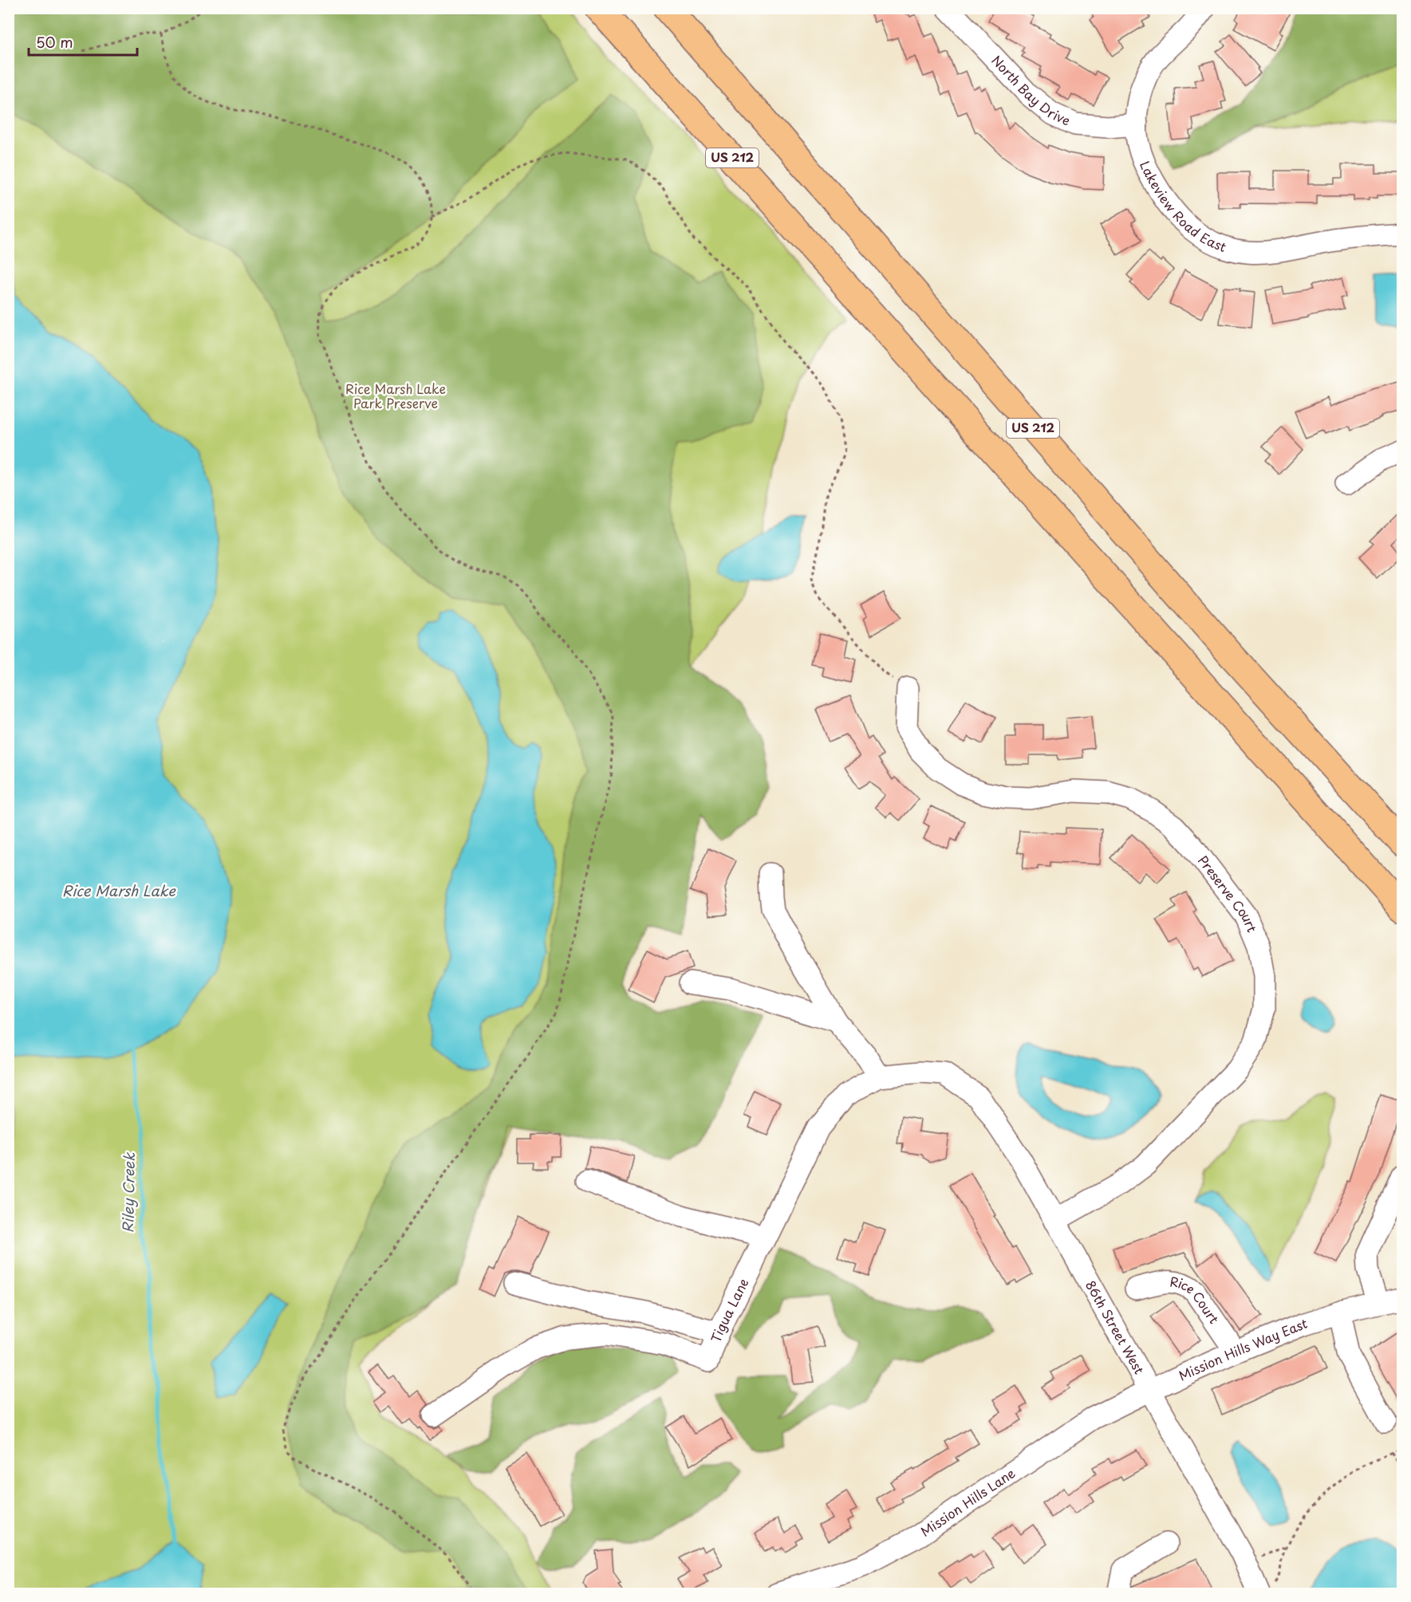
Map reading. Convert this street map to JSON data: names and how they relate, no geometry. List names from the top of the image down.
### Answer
{
  "streets": {
    "highway": ["US 212"],
    "street": [
      "North Bay Drive",
      "Lakeview Road East",
      "Preserve Court",
      "Rice Court",
      "Tigua Lane",
      "86th Street West",
      "Mission Hills Way East",
      "Mission Hills Lane"
    ]
  },
  "crossings": [
    ["North Bay Drive", "Lakeview Road East"],
    ["Preserve Court", "86th Street West"],
    ["Rice Court", "Mission Hills Way East"],
    ["Tigua Lane", "86th Street West"],
    ["86th Street West", "Mission Hills Way East"],
    ["86th Street West", "Mission Hills Lane"],
    ["Mission Hills Way East", "Mission Hills Lane"]
  ],
  "water": ["Rice Marsh Lake", "Riley Creek"],
  "parks": ["Rice Marsh Lake Park Preserve"],
  "scale_bar": "50 m"
}
